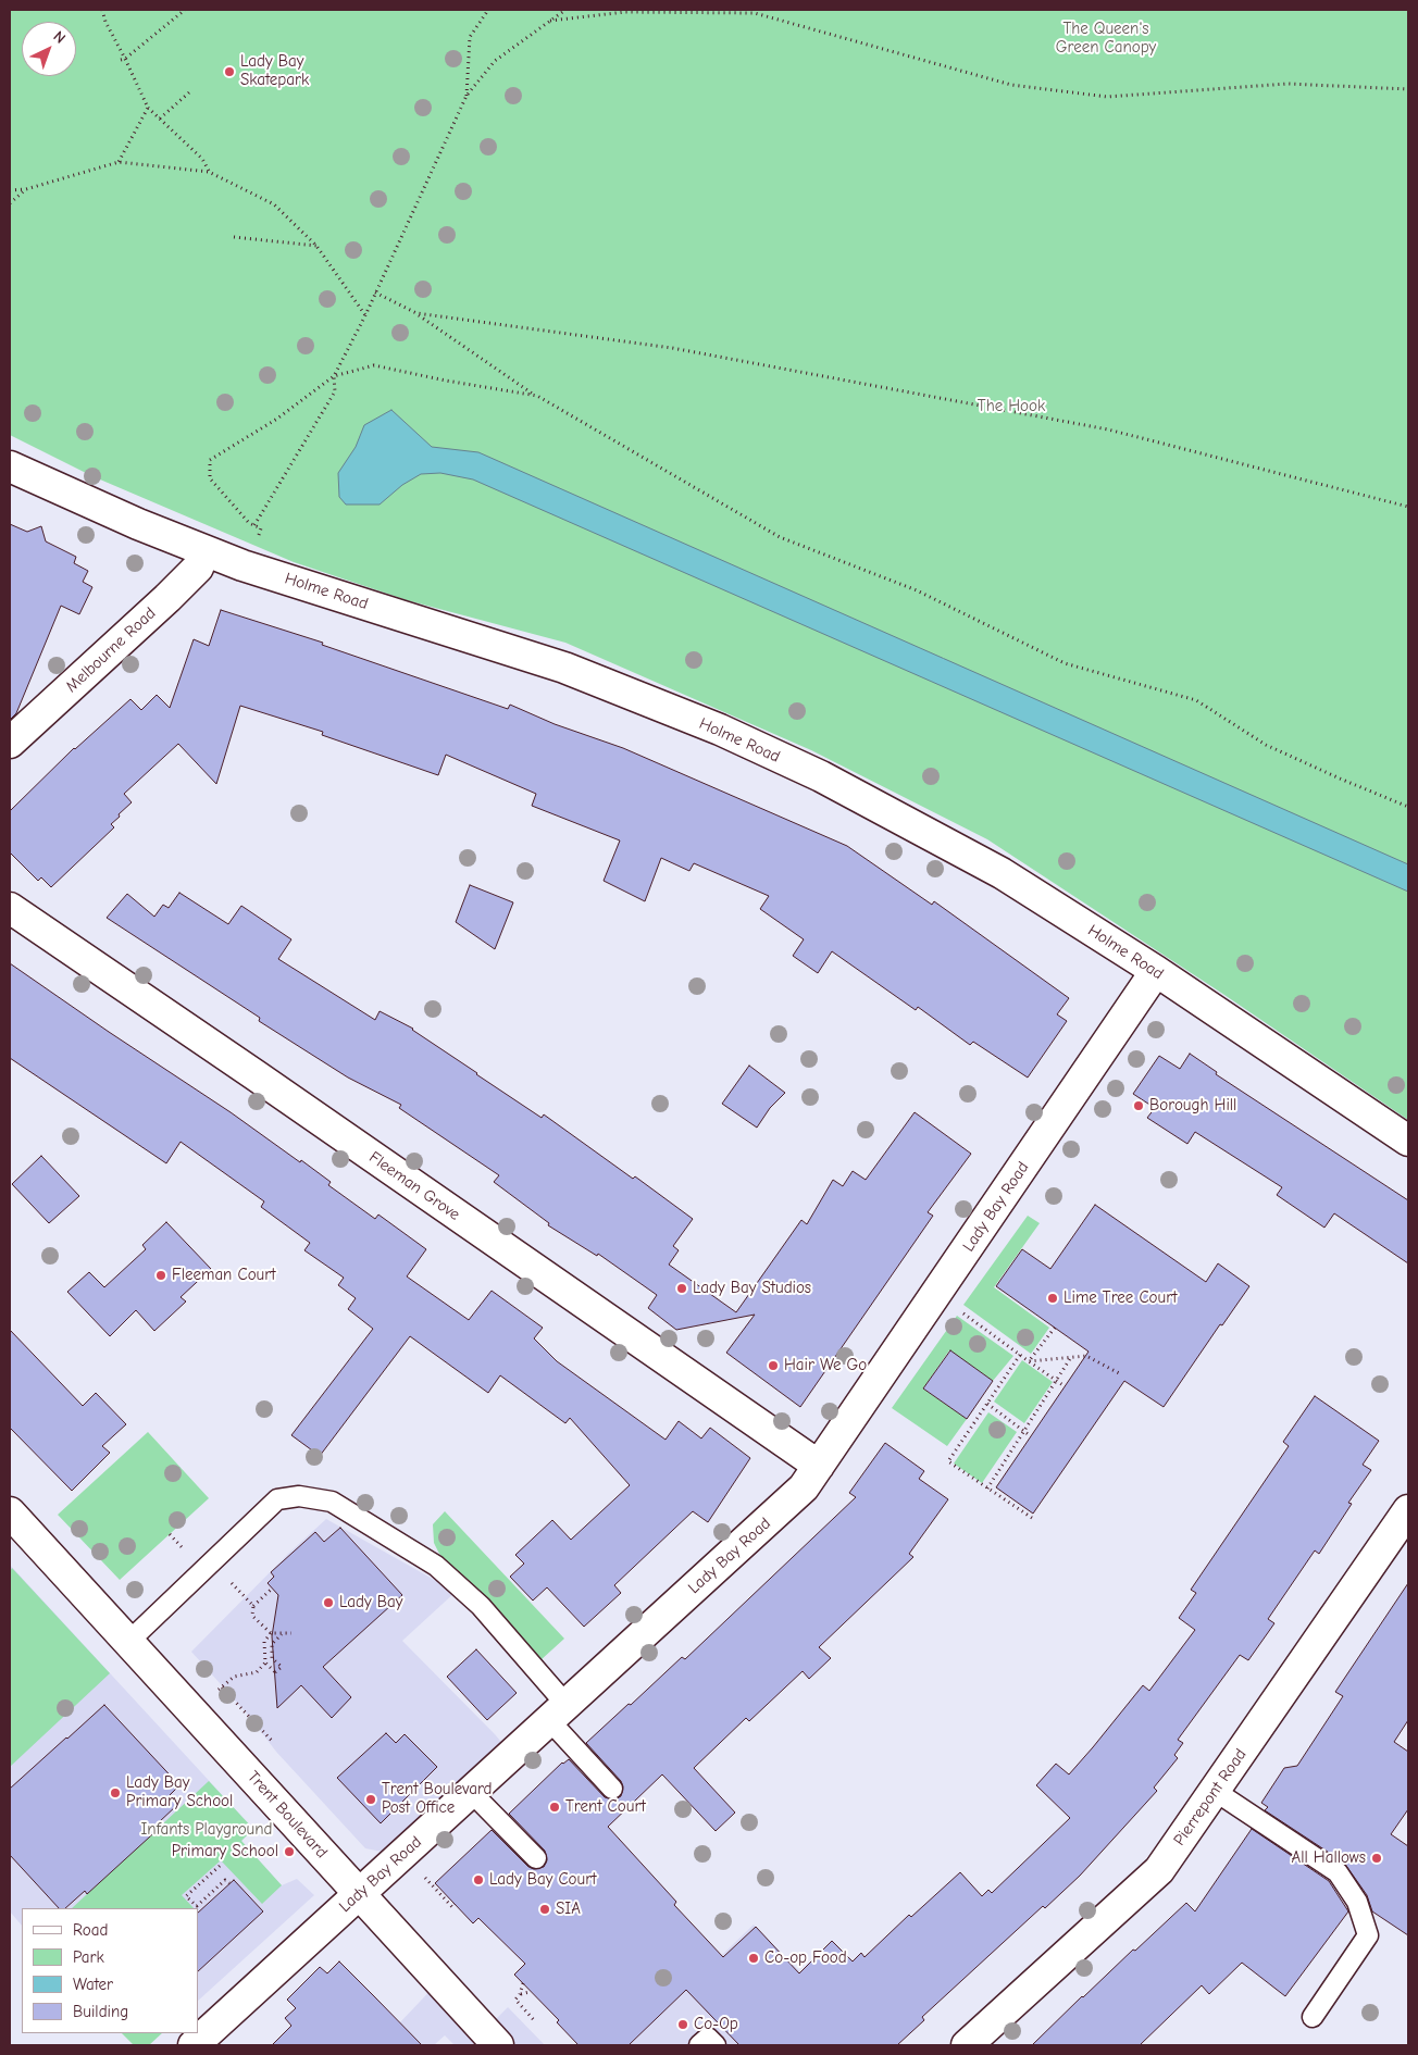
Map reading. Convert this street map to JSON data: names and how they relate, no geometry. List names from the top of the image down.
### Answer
{
  "streets": {
    "street": [
      "Holme Road",
      "Melbourne Road",
      "Fleeman Grove",
      "Lady Bay Road",
      "Pierrepont Road",
      "Trent Boulevard"
    ]
  },
  "crossings": [
    ["Holme Road", "Melbourne Road"],
    ["Holme Road", "Lady Bay Road"],
    ["Fleeman Grove", "Lady Bay Road"],
    ["Lady Bay Road", "Trent Boulevard"]
  ],
  "parks": ["The Queen's Green Canopy", "The Hook", "Infants Playground"],
  "places": [
    "Lady Bay Skatepark",
    "Borough Hill",
    "Fleeman Court",
    "Lady Bay Studios",
    "Lime Tree Court",
    "Hair We Go",
    "Lady Bay",
    "Lady Bay Primary School",
    "Trent Boulevard Post Office",
    "Trent Court",
    "Primary School",
    "All Hallows",
    "Lady Bay Court",
    "SIA",
    "Co-op Food",
    "Co-Op"
  ],
  "legend": [
    "Road",
    "Park",
    "Water",
    "Building"
  ],
  "north": "top right"
}
